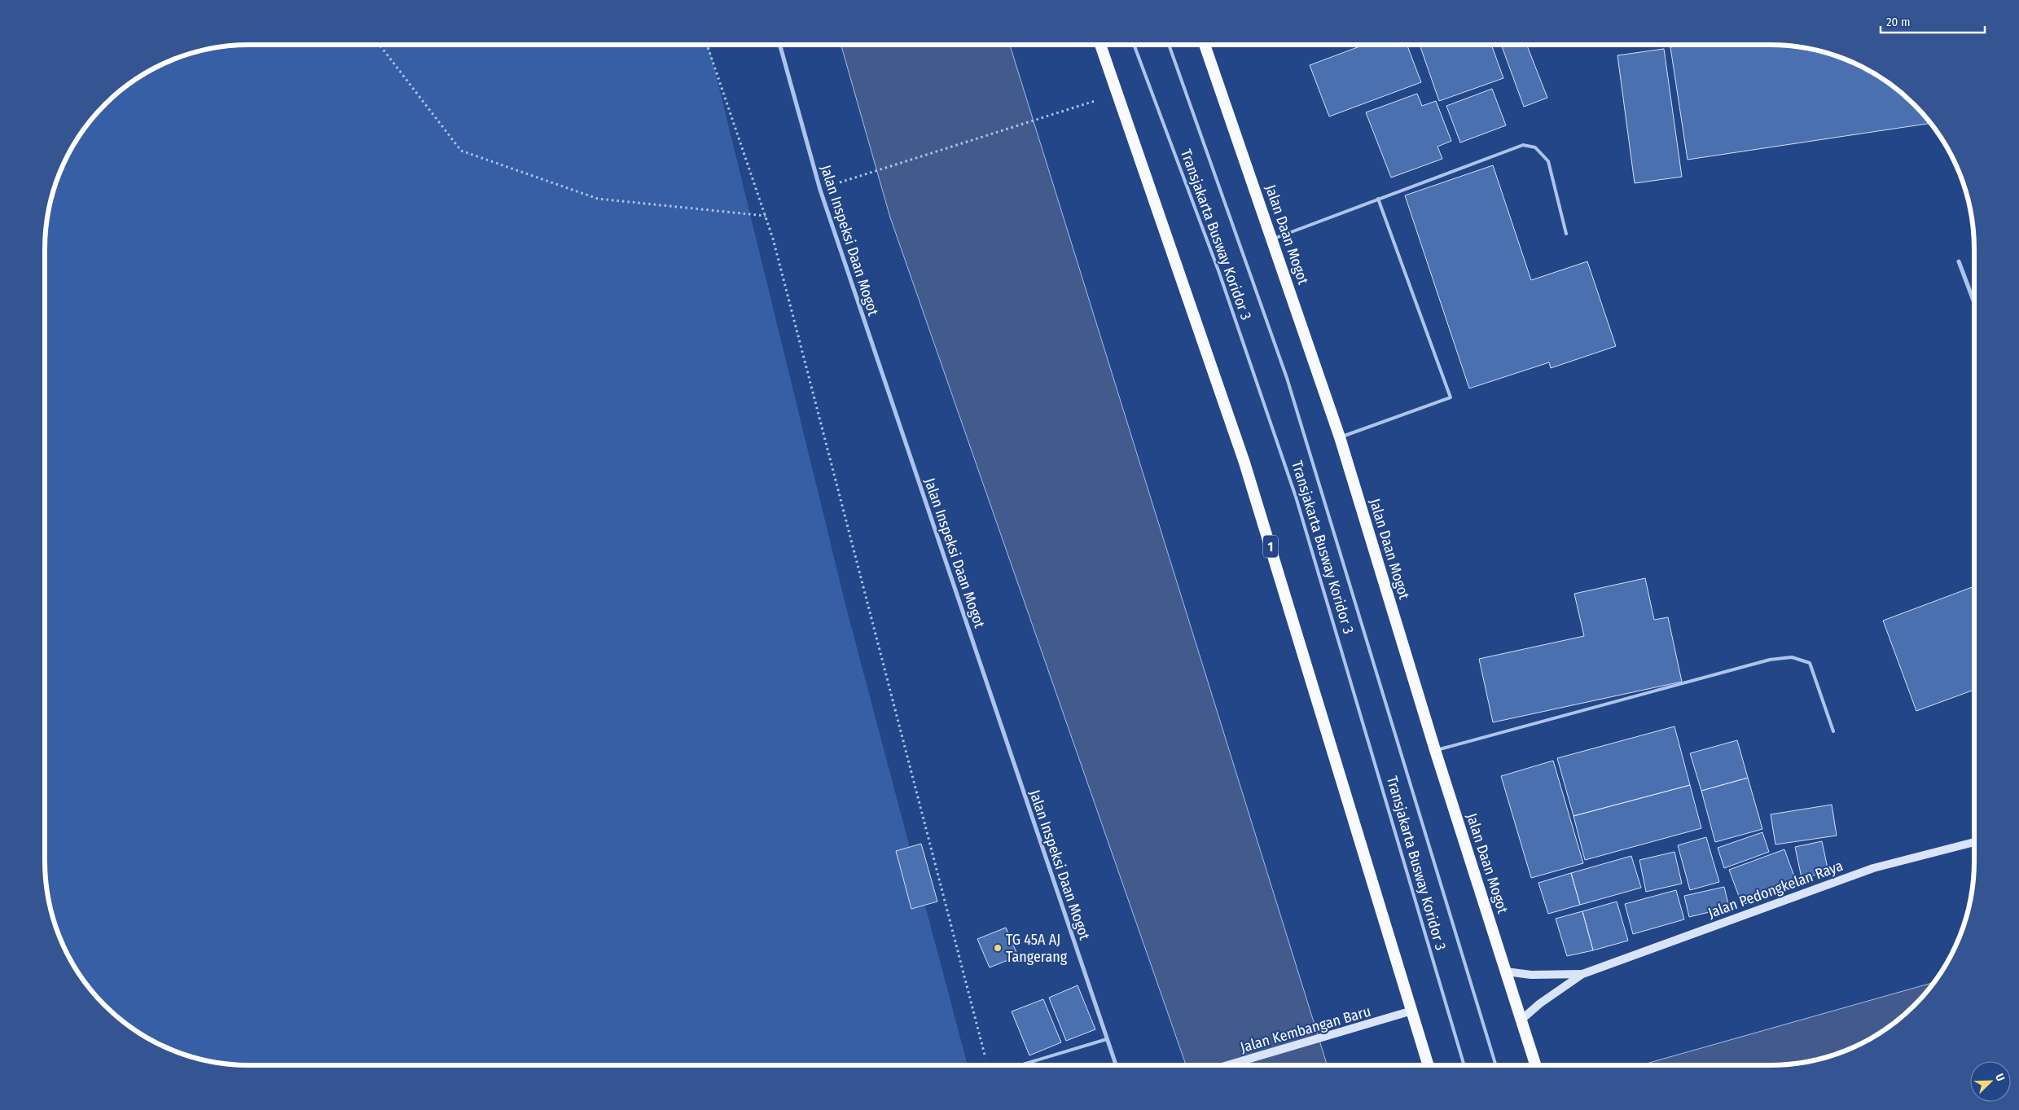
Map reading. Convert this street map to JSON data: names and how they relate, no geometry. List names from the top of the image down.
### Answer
{
  "streets": {
    "highway": ["Jalan Daan Mogot", "1"],
    "main road": ["Jalan Pedongkelan Raya", "Jalan Kembangan Baru"],
    "street": ["Jalan Inspeksi Daan Mogot"],
    "lane": ["Transjakarta Busway Koridor 3"]
  },
  "crossings": [
    ["Jalan Daan Mogot", "Jalan Pedongkelan Raya"],
    ["1", "Jalan Kembangan Baru"]
  ],
  "places": ["TG 45A AJ Tangerang"],
  "scale_bar": "20 m",
  "north": "top right"
}
